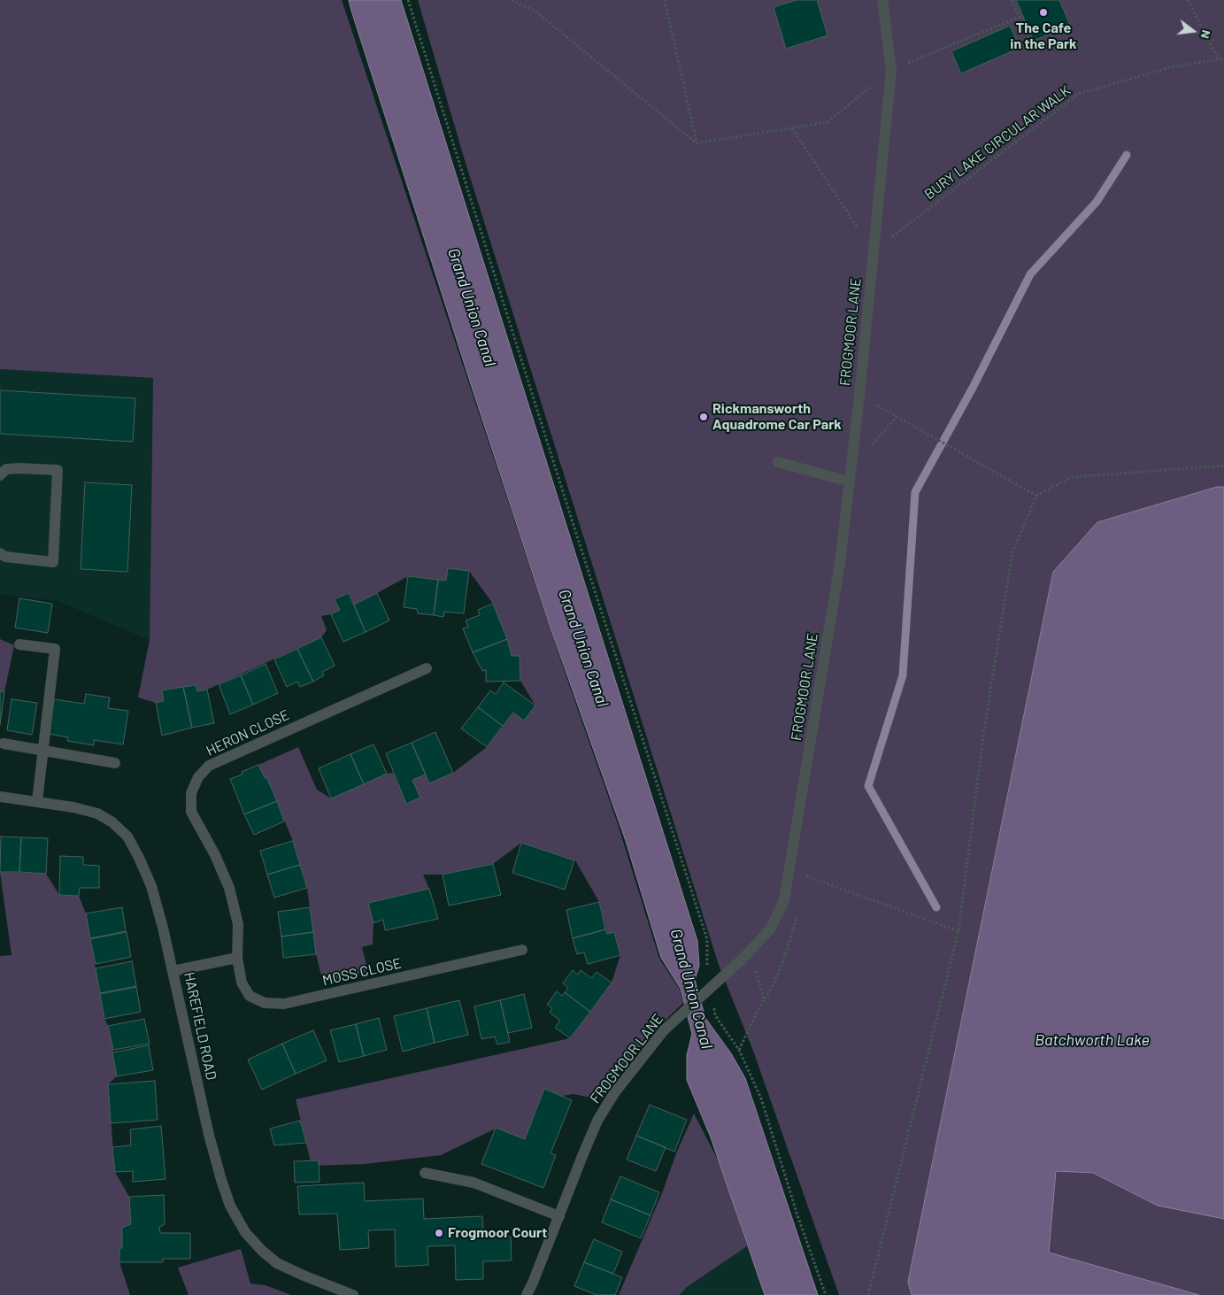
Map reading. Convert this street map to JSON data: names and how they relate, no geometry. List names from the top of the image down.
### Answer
{
  "streets": {
    "street": [
      "FROGMOOR LANE",
      "HERON CLOSE",
      "MOSS CLOSE",
      "HAREFIELD ROAD"
    ],
    "path": ["BURY LAKE CIRCULAR WALK"]
  },
  "crossings": [
    ["BURY LAKE CIRCULAR WALK", "FROGMOOR LANE"],
    ["HERON CLOSE", "MOSS CLOSE"]
  ],
  "water": ["Grand Union Canal", "Batchworth Lake"],
  "places": ["The Cafe in the Park", "Rickmansworth Aquadrome Car Park", "Frogmoor Court"],
  "north": "right"
}
